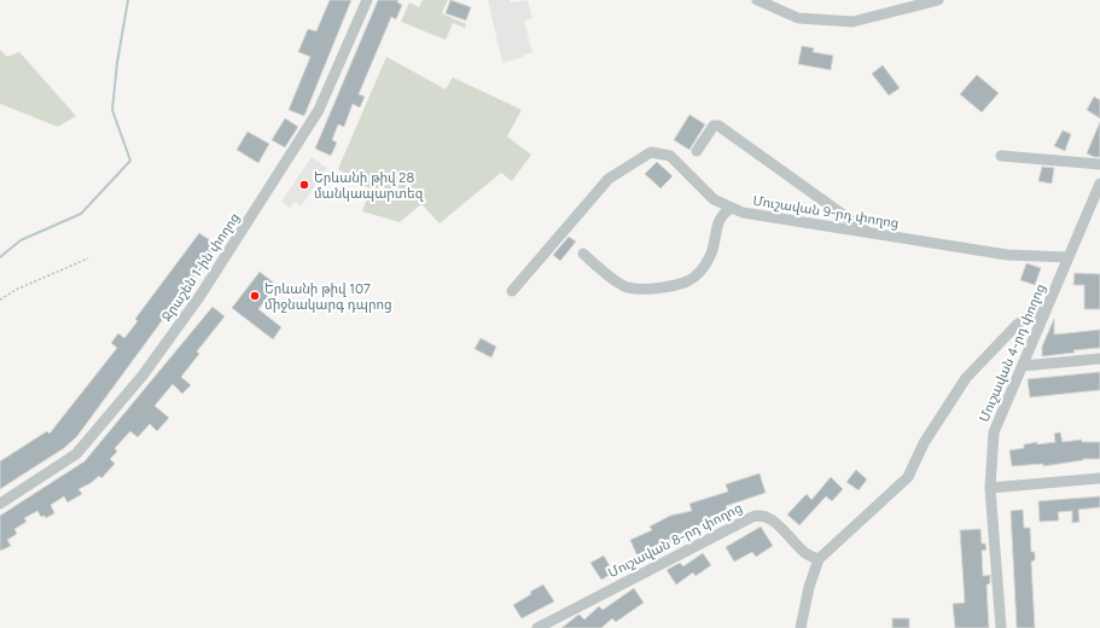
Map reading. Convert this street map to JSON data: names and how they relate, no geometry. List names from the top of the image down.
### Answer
{
  "streets": {
    "street": [
      "Մուշավան 9-րդ փողոց",
      "Ջրաշեն 1-ին փողոց",
      "Մուշավան 4-րդ փողոց",
      "Մուշավան 8-րդ փողոց"
    ]
  },
  "crossings": [
    ["Մուշավան 9-րդ փողոց", "Մուշավան 4-րդ փողոց"]
  ],
  "places": ["Երևանի թիվ 28 մանկապարտեզ", "Երևանի թիվ 107 միջնակարգ դպրոց"]
}
